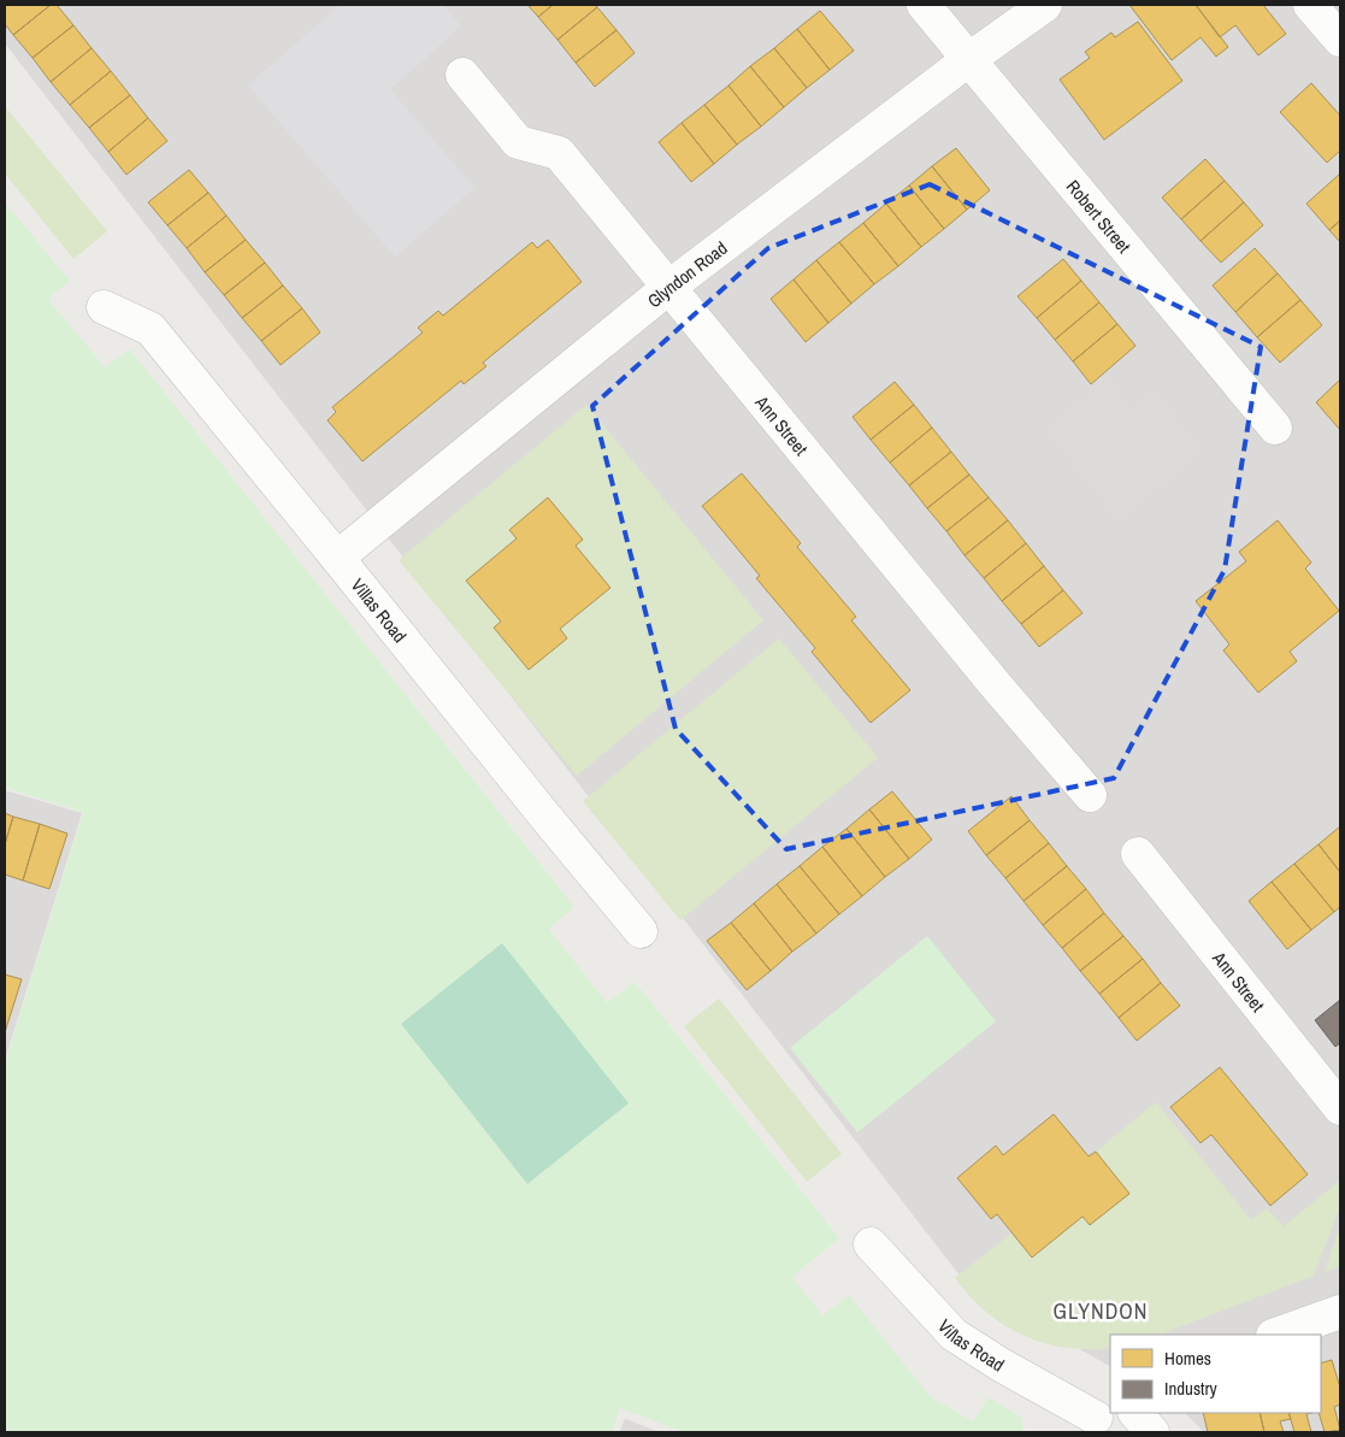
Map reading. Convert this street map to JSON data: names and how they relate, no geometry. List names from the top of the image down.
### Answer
{
  "streets": {
    "street": [
      "Robert Street",
      "Glyndon Road",
      "Ann Street",
      "Villas Road"
    ]
  },
  "crossings": [
    ["Robert Street", "Glyndon Road"],
    ["Glyndon Road", "Ann Street"],
    ["Glyndon Road", "Villas Road"]
  ],
  "districts": ["GLYNDON"],
  "legend": ["Homes", "Industry"]
}
